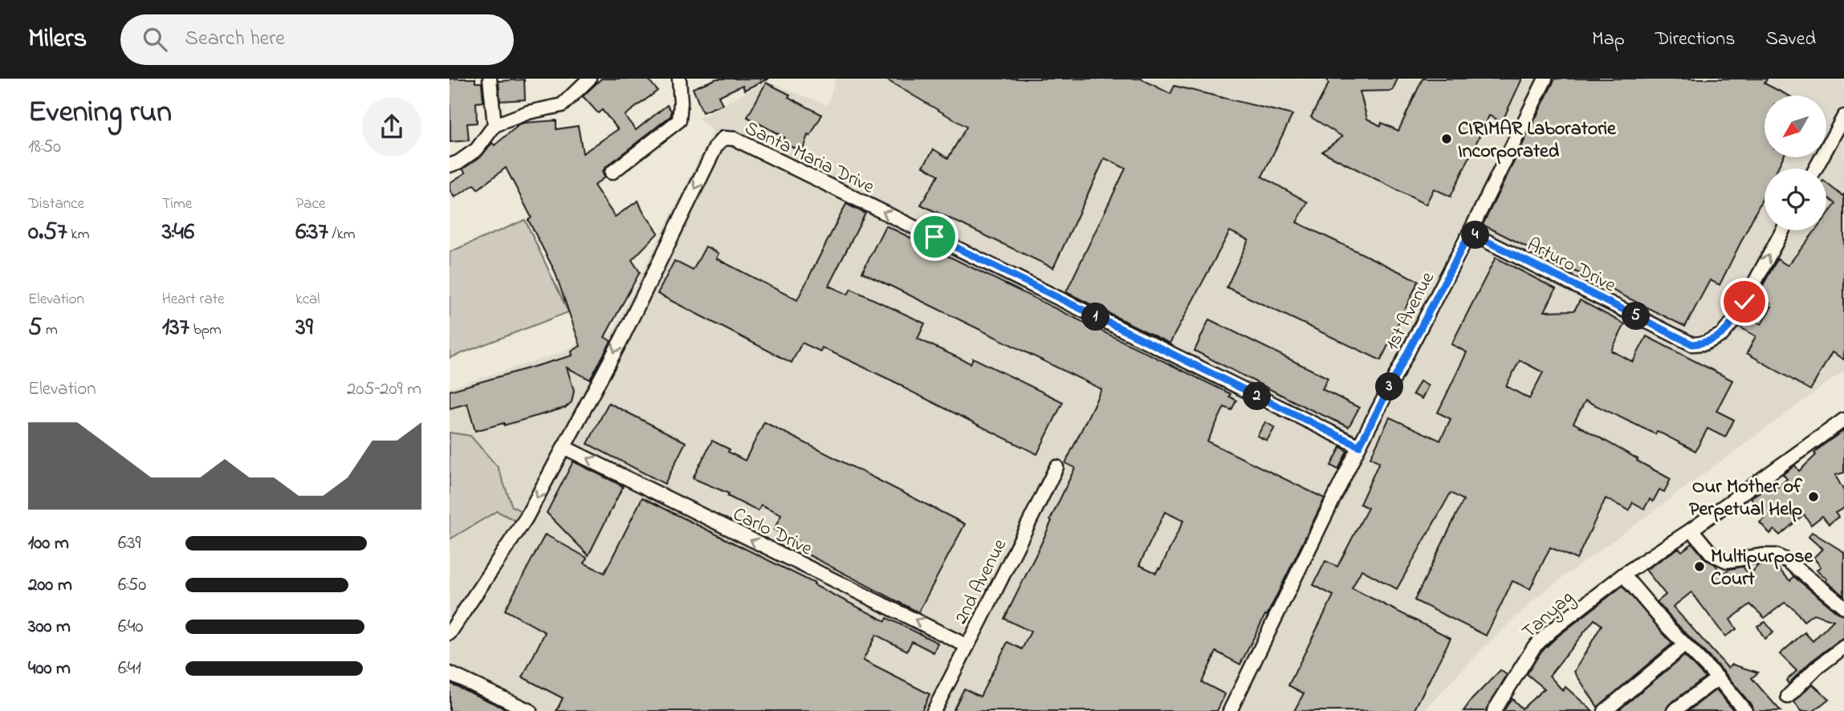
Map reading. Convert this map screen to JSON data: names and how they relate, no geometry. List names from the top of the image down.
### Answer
{
  "streets": {
    "street": [
      "Santa Maria Drive",
      "Arturo Drive",
      "1st Avenue",
      "Carlo Drive",
      "2nd Avenue",
      "Tanyag"
    ]
  },
  "crossings": [
    ["Santa Maria Drive", "1st Avenue"],
    ["Santa Maria Drive", "Carlo Drive"],
    ["Arturo Drive", "1st Avenue"],
    ["Carlo Drive", "2nd Avenue"]
  ],
  "one_way": ["Carlo Drive"],
  "places": ["CIRIMAR Laboratorie Incorporated", "Our Mother of Perpetual Help", "Multipurpose Court"],
  "north": "bottom left",
  "page": {
    "header": "Milers",
    "search": "Search here",
    "nav": ["Map", "Directions", "Saved"],
    "heading": ["Evening run", "18:50"],
    "stats": [
      ["Distance", "0.57 km"],
      ["Time", "3:46"],
      ["Pace", "6:37 /km"],
      ["Elevation", "5 m"],
      ["Heart rate", "137 bpm"],
      ["kcal", "39"]
    ],
    "pins": [
      "4",
      "5",
      "1",
      "3",
      "2"
    ],
    "chart": ["Elevation", "205–209 m"],
    "list": [
      {
        "name": "100 m",
        "note": "6:39"
      },
      {
        "name": "200 m",
        "note": "6:50"
      },
      {
        "name": "300 m",
        "note": "6:40"
      },
      {
        "name": "400 m",
        "note": "6:41"
      }
    ]
  }
}
